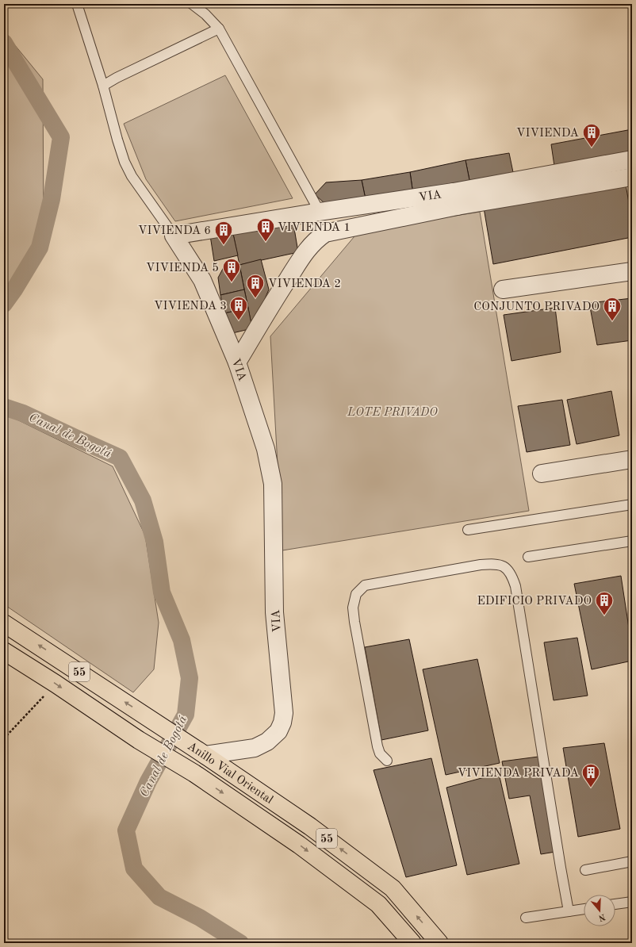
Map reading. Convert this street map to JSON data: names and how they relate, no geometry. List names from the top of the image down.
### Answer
{
  "streets": {
    "highway": ["55", "Anillo Vial Oriental"],
    "street": ["VIA"]
  },
  "crossings": [
    ["VIA", "Anillo Vial Oriental"]
  ],
  "water": ["Canal de Bogotá"],
  "parks": ["LOTE PRIVADO"],
  "places": {
    "building": [
      "VIVIENDA",
      "VIVIENDA 1",
      "VIVIENDA 6",
      "VIVIENDA 5",
      "VIVIENDA 2",
      "VIVIENDA 3",
      "CONJUNTO PRIVADO",
      "EDIFICIO PRIVADO",
      "VIVIENDA PRIVADA"
    ]
  },
  "north": "bottom"
}
